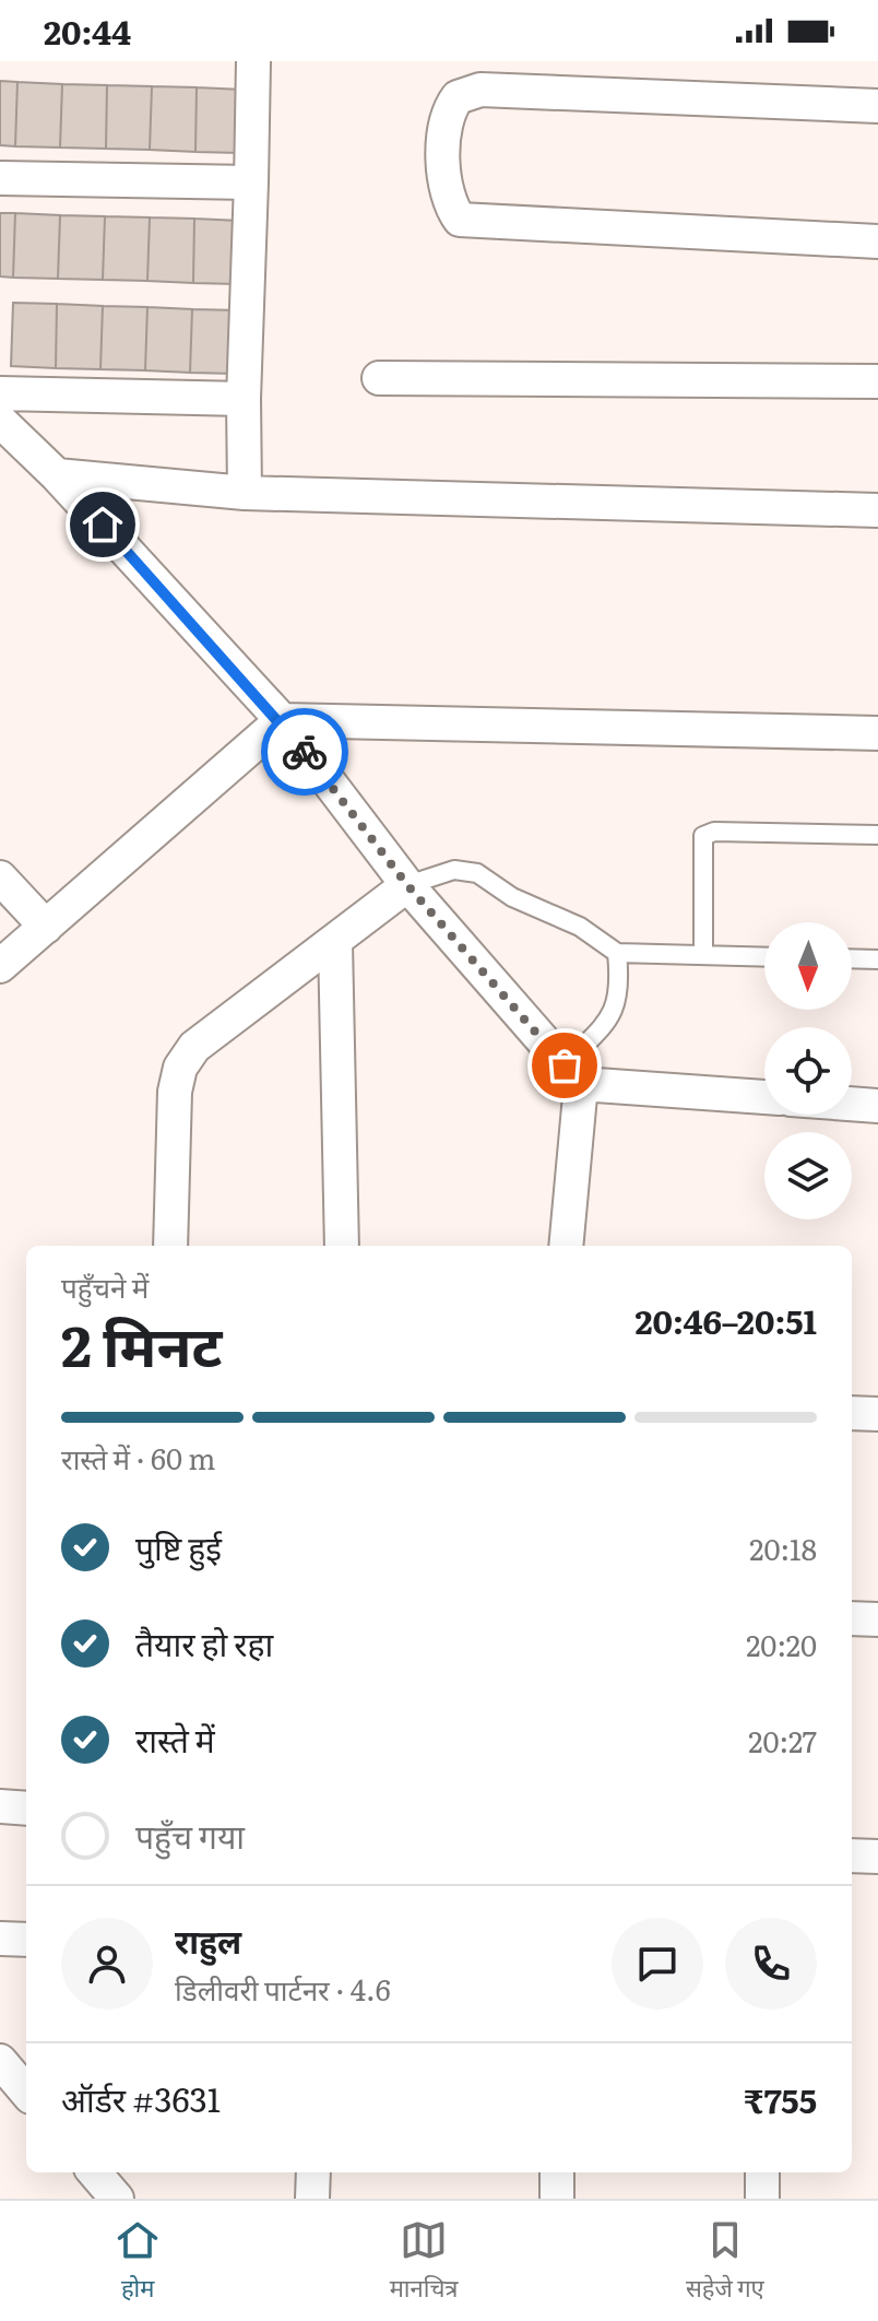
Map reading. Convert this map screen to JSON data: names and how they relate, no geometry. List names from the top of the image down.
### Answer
{
  "north": "bottom",
  "page": {
    "status": "20:44",
    "heading": ["2 मिनट", "पहुँचने में", "20:46–20:51"],
    "panel": [
      "राहुल",
      "डिलीवरी पार्टनर · 4.6",
      "ऑर्डर #3631",
      "₹755"
    ],
    "bar": "रास्ते में · 60 m",
    "list": [
      ["पुष्टि हुई", "20:18"],
      ["तैयार हो रहा", "20:20"],
      ["रास्ते में", "20:27"],
      "पहुँच गया"
    ],
    "tabs": ["होम", "मानचित्र", "सहेजे गए"]
  }
}
